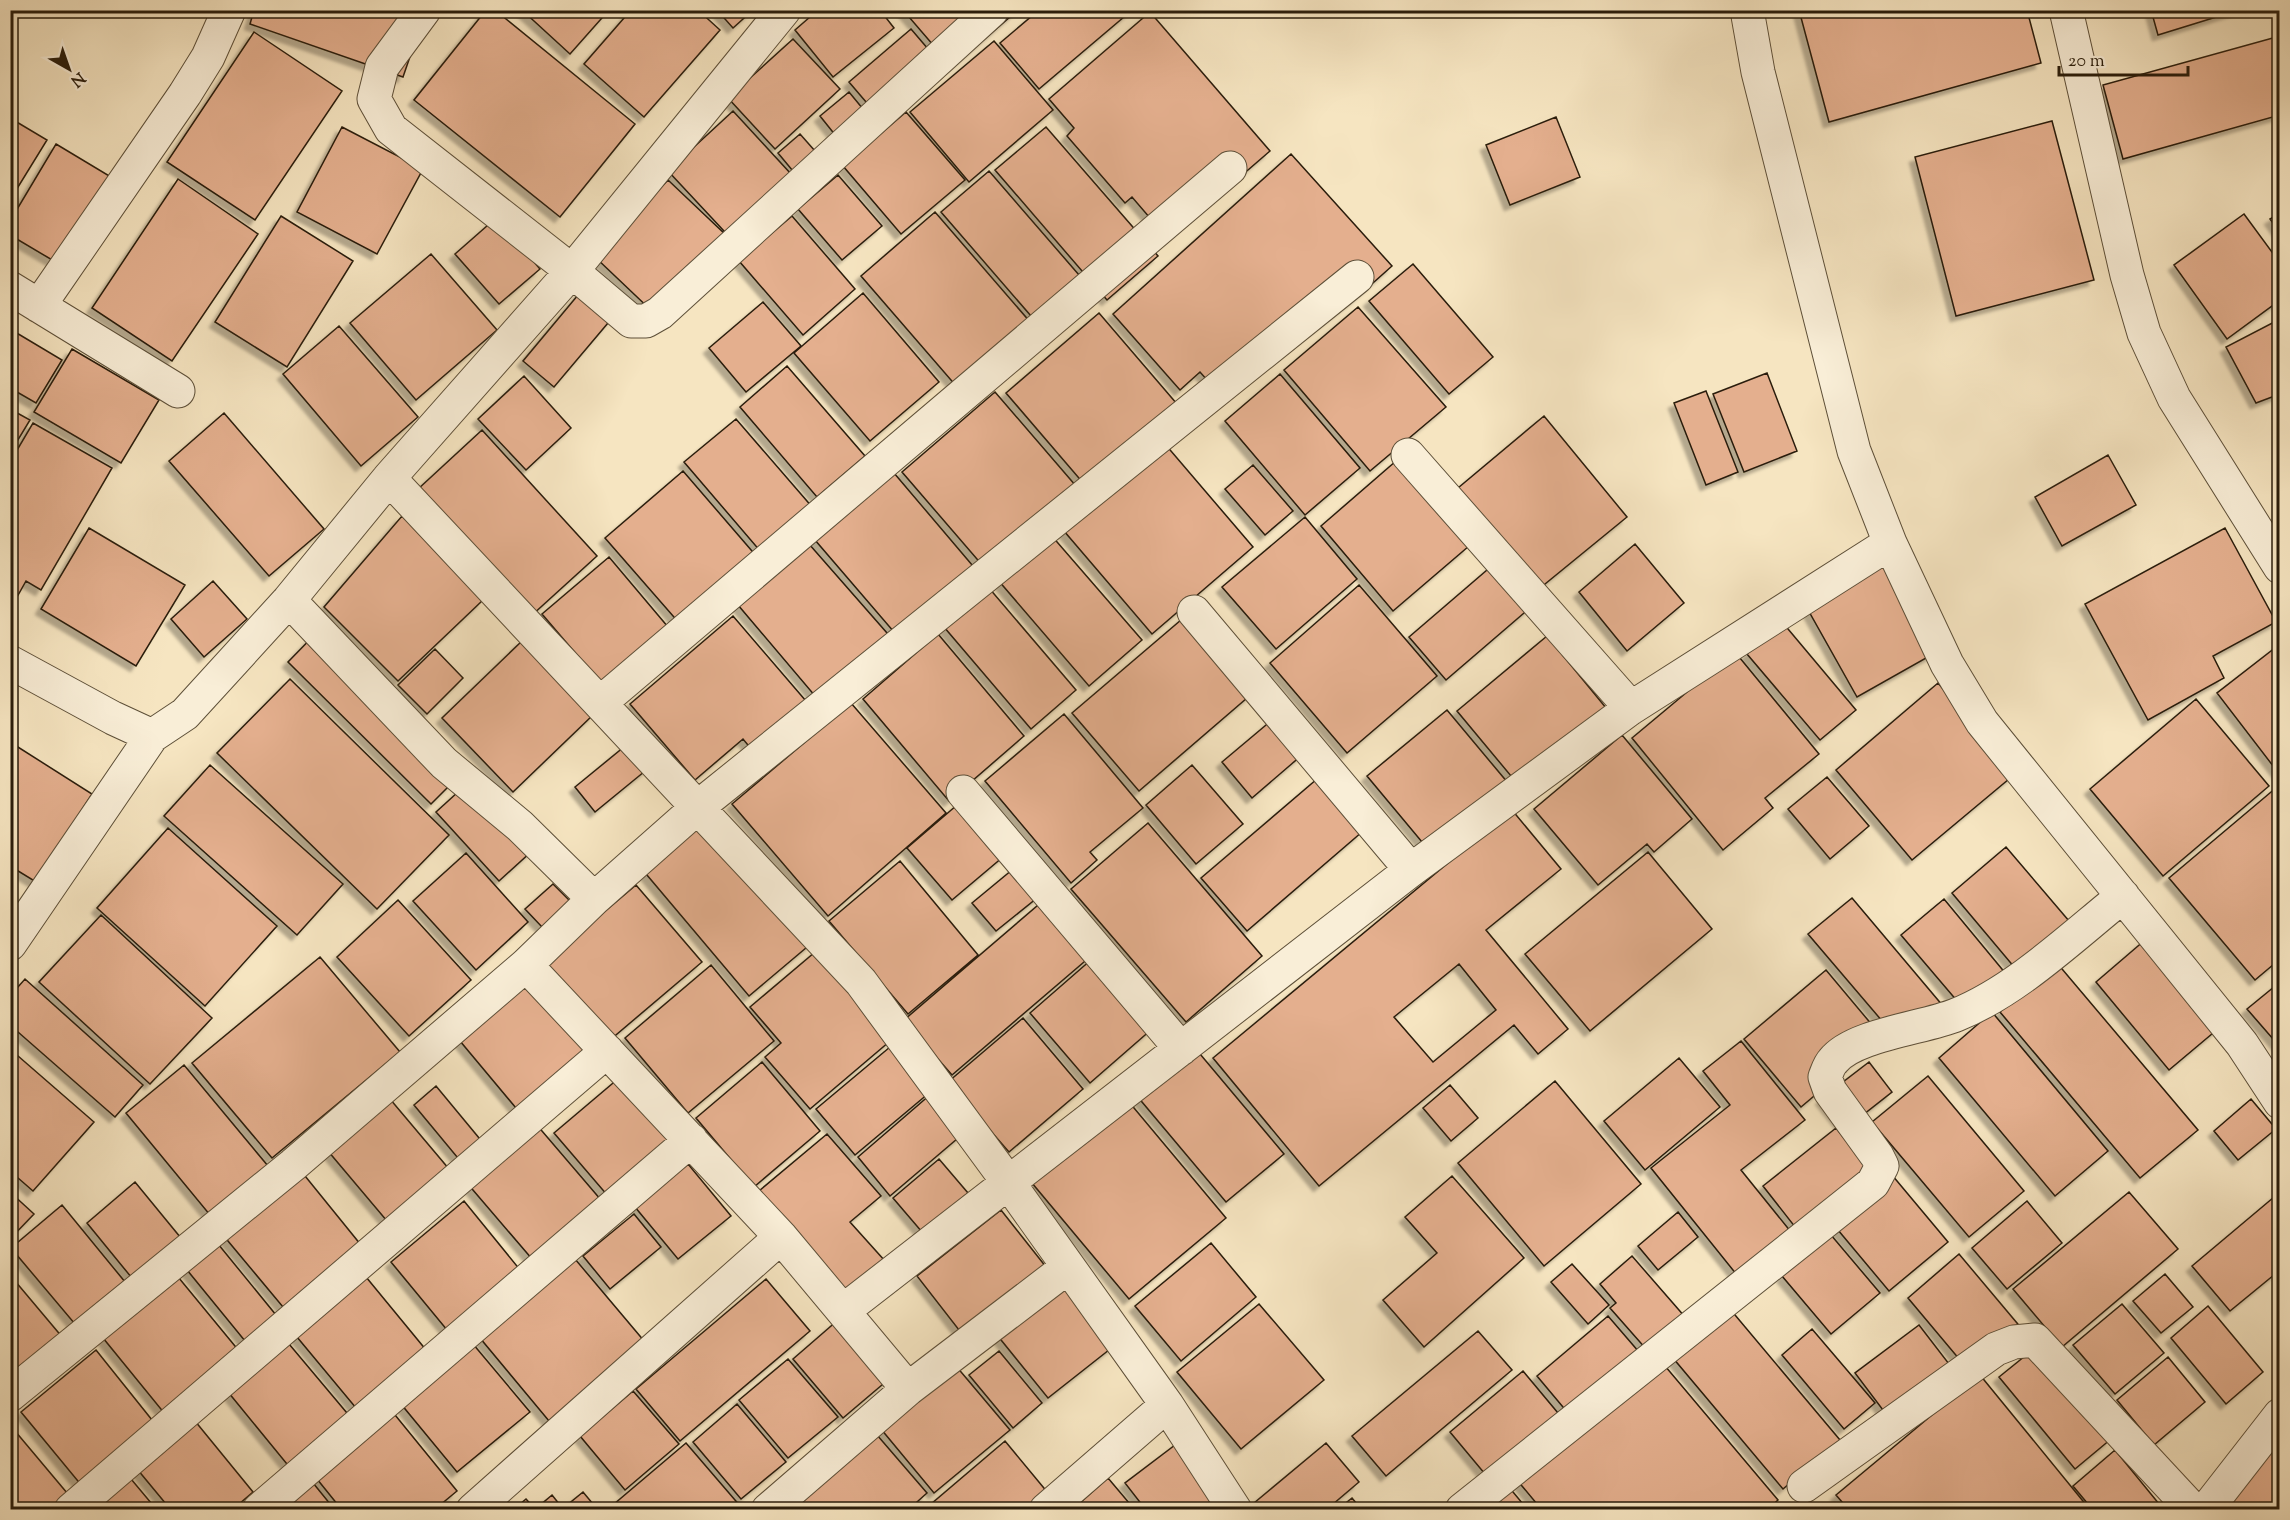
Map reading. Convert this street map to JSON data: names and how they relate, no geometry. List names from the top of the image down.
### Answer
{
  "scale_bar": "20 m",
  "north": "bottom right"
}
